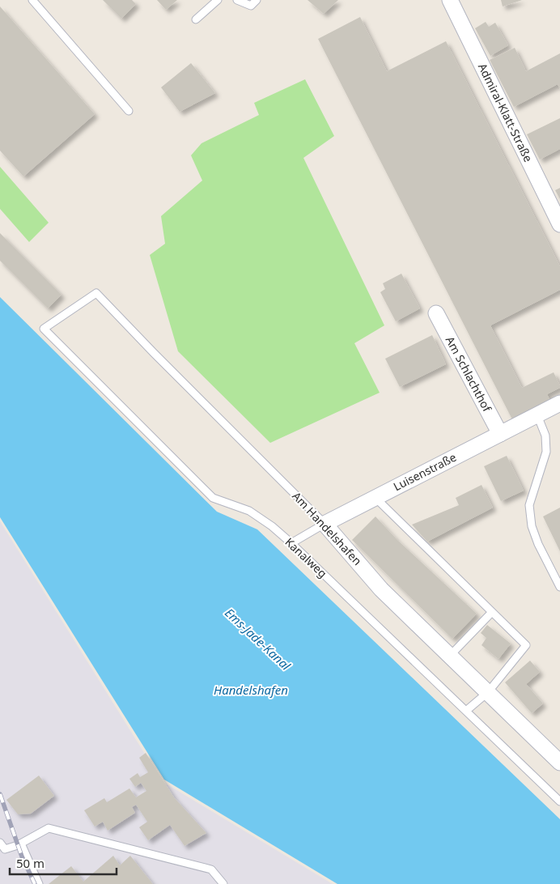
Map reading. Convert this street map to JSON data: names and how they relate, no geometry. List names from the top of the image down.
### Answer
{
  "streets": {
    "street": [
      "Admiral-Klatt-Straße",
      "Am Schlachthof",
      "Luisenstraße",
      "Am Handelshafen"
    ],
    "lane": ["Kanalweg"]
  },
  "crossings": [
    ["Am Schlachthof", "Luisenstraße"],
    ["Luisenstraße", "Am Handelshafen"],
    ["Luisenstraße", "Kanalweg"],
    ["Am Handelshafen", "Kanalweg"]
  ],
  "water": ["Ems-Jade-Kanal", "Handelshafen"],
  "scale_bar": "50 m"
}
